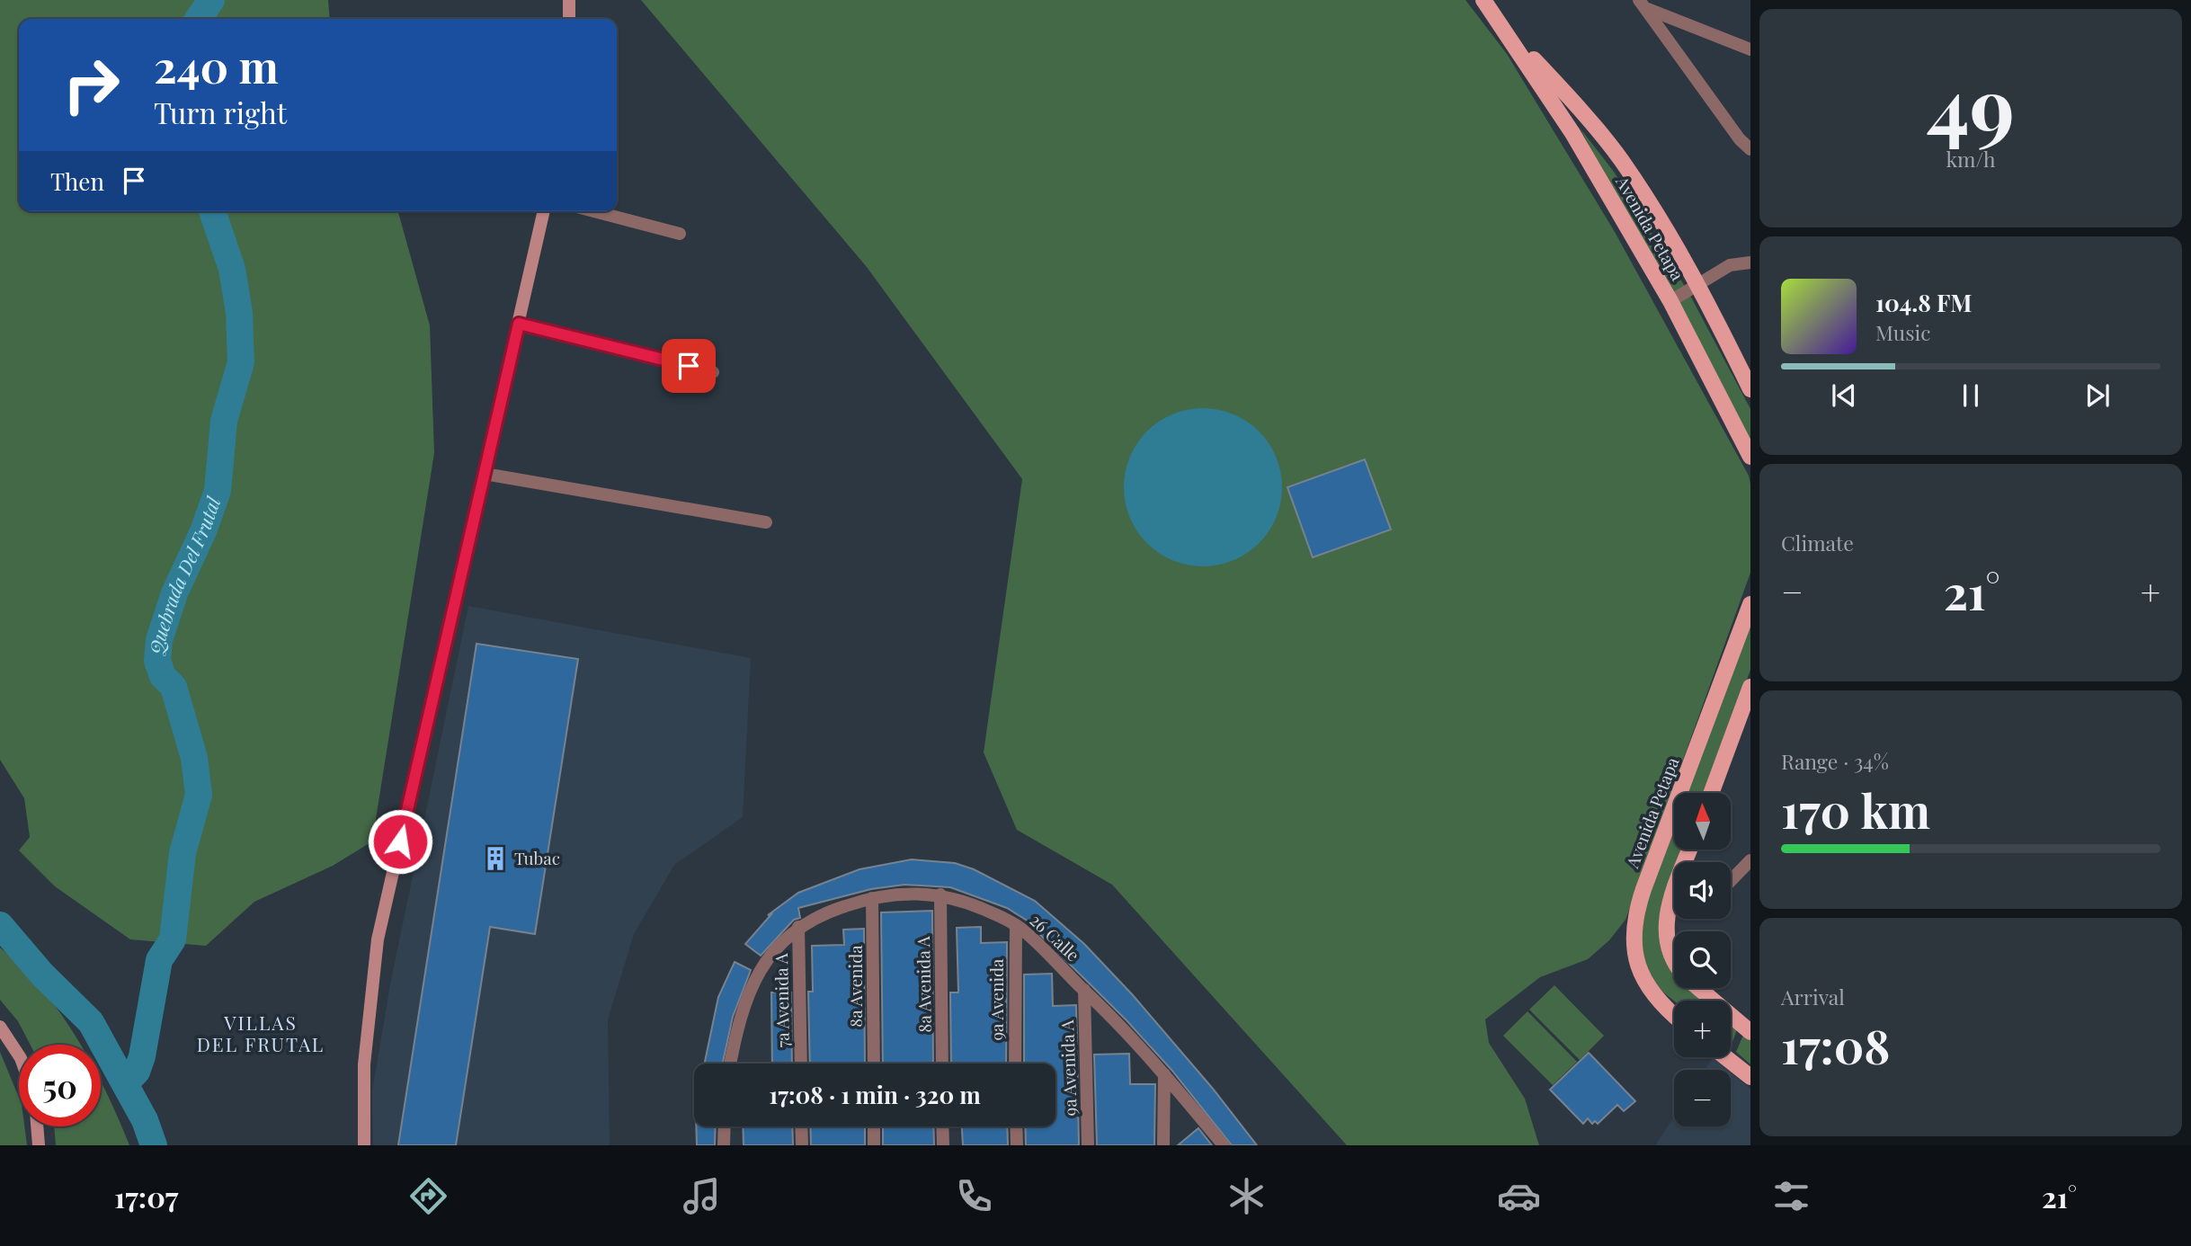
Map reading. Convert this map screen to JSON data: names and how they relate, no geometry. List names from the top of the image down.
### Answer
{
  "streets": {
    "main road": ["Avenida Petapa"],
    "street": [
      "26 Calle",
      "8a Avenida A",
      "8a Avenida",
      "9a Avenida",
      "7a Avenida A",
      "9a Avenida A"
    ]
  },
  "crossings": [
    ["26 Calle", "8a Avenida A"],
    ["26 Calle", "8a Avenida"],
    ["26 Calle", "9a Avenida"],
    ["26 Calle", "7a Avenida A"],
    ["26 Calle", "9a Avenida A"]
  ],
  "districts": ["VILLAS DEL FRUTAL"],
  "water": ["Quebrada Del Frutal"],
  "places": {
    "building": ["Tubac"]
  },
  "north": "top",
  "page": {
    "tile": [
      ["49", "km/h"],
      "Climate",
      ["Range · 34%", "170 km"],
      ["Arrival", "17:08"]
    ],
    "turn": ["240 m", "Turn right"],
    "then": "Then",
    "song": ["104.8 FM", "Music"],
    "heat": ["−", "21°", "+"],
    "map_buttons": ["+", "−"],
    "limit": "50",
    "trip": "17:08 · 1 min · 320 m",
    "tabs": ["17:07", "21°"]
  }
}
